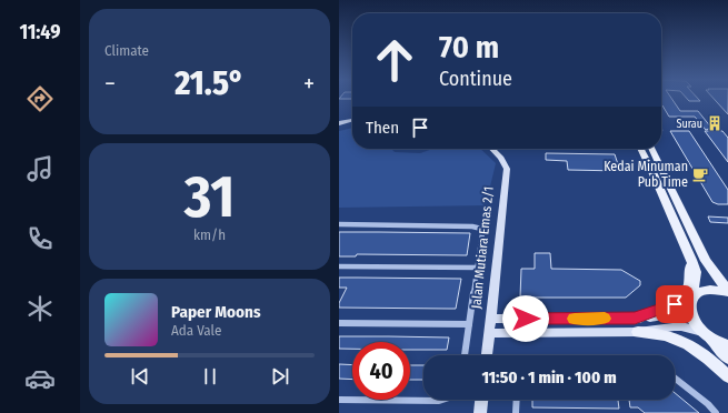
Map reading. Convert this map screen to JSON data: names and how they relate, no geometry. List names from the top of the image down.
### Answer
{
  "streets": {
    "street": ["Jalan Mutiara Emas 2/1"]
  },
  "places": {
    "building": ["Surau"],
    "cafe": ["Kedai Minuman Pub Time"]
  },
  "page": {
    "tabs": "11:49",
    "tile": [
      "Climate",
      ["31", "km/h"]
    ],
    "turn": ["70 m", "Continue"],
    "heat": ["−", "21.5°", "+"],
    "then": "Then",
    "song": ["Paper Moons", "Ada Vale"],
    "limit": "40",
    "trip": "11:50 · 1 min · 100 m"
  }
}
